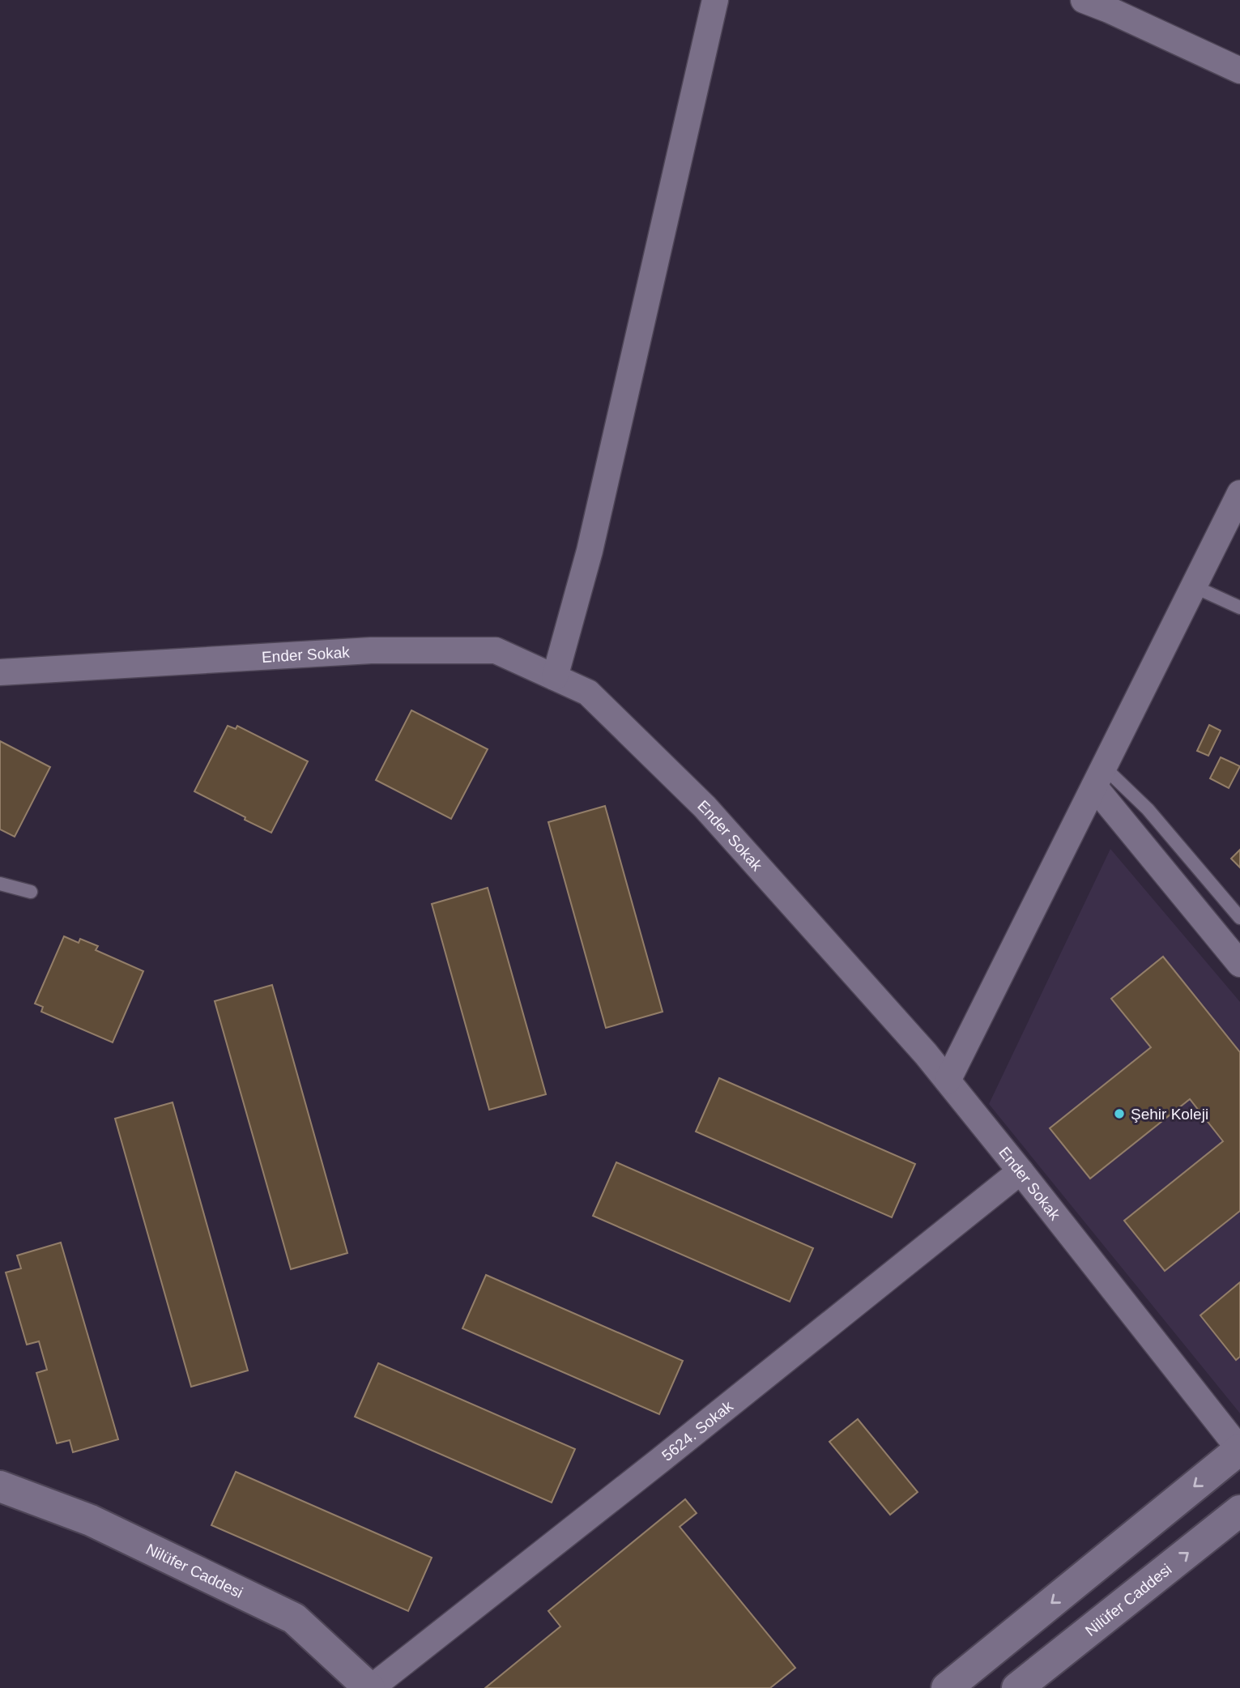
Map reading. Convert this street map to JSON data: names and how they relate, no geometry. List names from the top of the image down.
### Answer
{
  "streets": {
    "street": ["Ender Sokak", "5624. Sokak", "Nilüfer Caddesi"]
  },
  "crossings": [
    ["Ender Sokak", "5624. Sokak"],
    ["5624. Sokak", "Nilüfer Caddesi"]
  ],
  "places": ["Şehir Koleji"]
}
